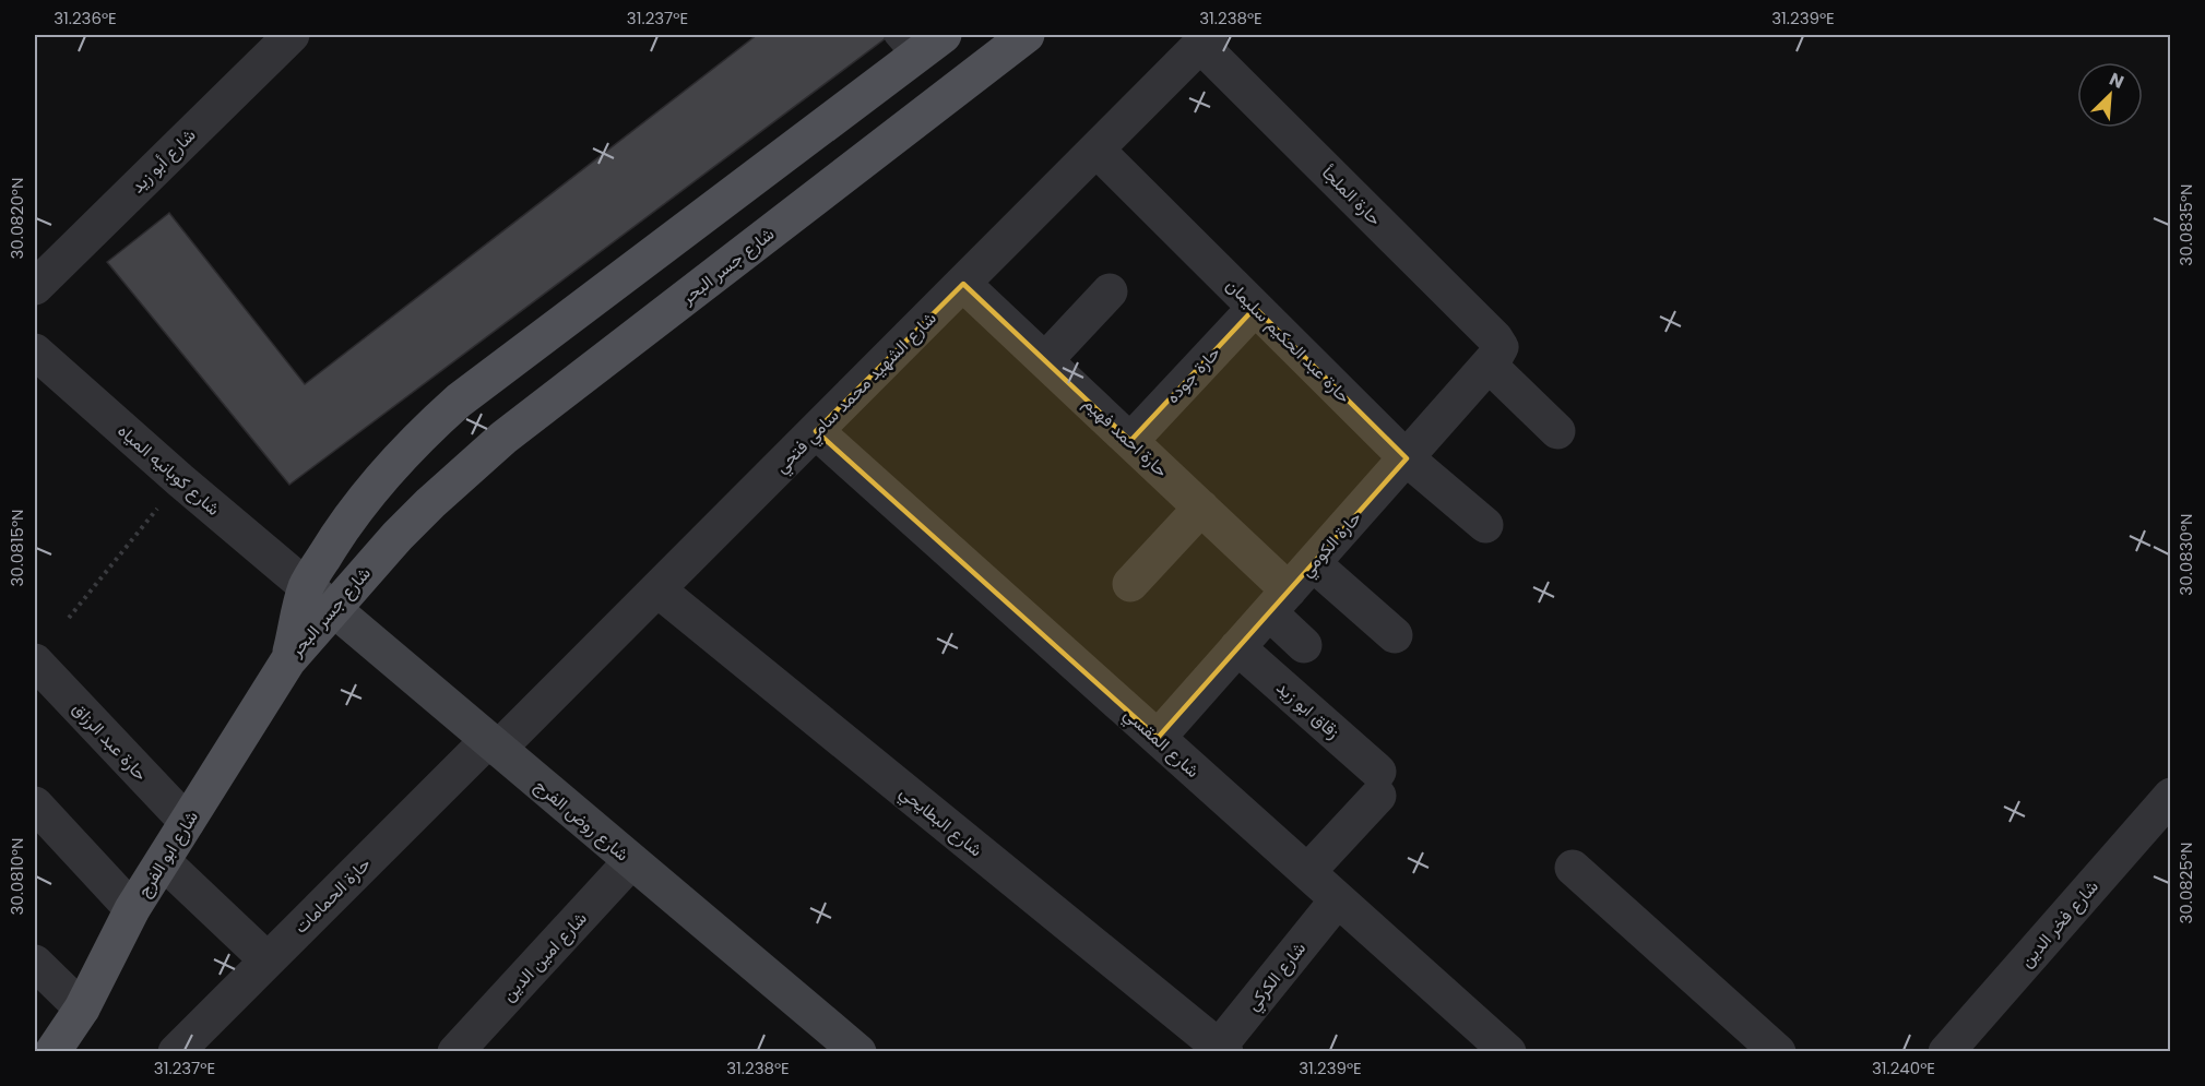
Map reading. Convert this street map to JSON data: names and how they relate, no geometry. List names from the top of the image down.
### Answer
{
  "streets": {
    "main road": ["شارع جسر البحر", "شارع ابو الفرج"],
    "street": [
      "شارع أبو زيد",
      "حارة الملجأ",
      "حارة عبد الحكيم سليمان",
      "حارة جوده",
      "شارع الشهيد محمد سامي فتحي",
      "حارة احمد فهيم",
      "شارع كوبانيه المياه",
      "حارة الكومي",
      "زقاق ابو زيد",
      "حارة عبد الرزاق",
      "شارع المقسي",
      "شارع روض الفرج",
      "شارع البطايحي",
      "حارة الحمامات",
      "شارع فخر الدين",
      "شارع امين الدين",
      "شارع الكركي"
    ]
  },
  "crossings": [
    ["حارة الملجأ", "شارع الشهيد محمد سامي فتحي"],
    ["حارة الملجأ", "حارة الكومي"],
    ["شارع جسر البحر", "شارع كوبانيه المياه"],
    ["شارع جسر البحر", "شارع روض الفرج"],
    ["شارع جسر البحر", "شارع ابو الفرج"],
    ["حارة عبد الحكيم سليمان", "حارة جوده"],
    ["حارة عبد الحكيم سليمان", "شارع الشهيد محمد سامي فتحي"],
    ["حارة عبد الحكيم سليمان", "حارة الكومي"],
    ["حارة جوده", "حارة احمد فهيم"],
    ["شارع الشهيد محمد سامي فتحي", "حارة احمد فهيم"],
    ["شارع الشهيد محمد سامي فتحي", "شارع المقسي"],
    ["شارع الشهيد محمد سامي فتحي", "شارع روض الفرج"],
    ["شارع الشهيد محمد سامي فتحي", "شارع البطايحي"],
    ["شارع الشهيد محمد سامي فتحي", "حارة الحمامات"],
    ["حارة احمد فهيم", "حارة الكومي"],
    ["شارع كوبانيه المياه", "شارع روض الفرج"],
    ["حارة الكومي", "زقاق ابو زيد"],
    ["حارة الكومي", "شارع المقسي"],
    ["زقاق ابو زيد", "شارع المقسي"],
    ["حارة عبد الرزاق", "شارع ابو الفرج"],
    ["شارع المقسي", "شارع الكركي"],
    ["شارع روض الفرج", "حارة الحمامات"],
    ["شارع روض الفرج", "شارع امين الدين"],
    ["شارع البطايحي", "شارع الكركي"]
  ],
  "north": "top right",
  "coordinates": [
    "31.236°E",
    "31.237°E",
    "31.238°E",
    "31.239°E",
    "30.0820°N",
    "30.0835°N",
    "30.0815°N",
    "30.0830°N",
    "30.0810°N",
    "30.0825°N",
    "31.240°E"
  ]
}
